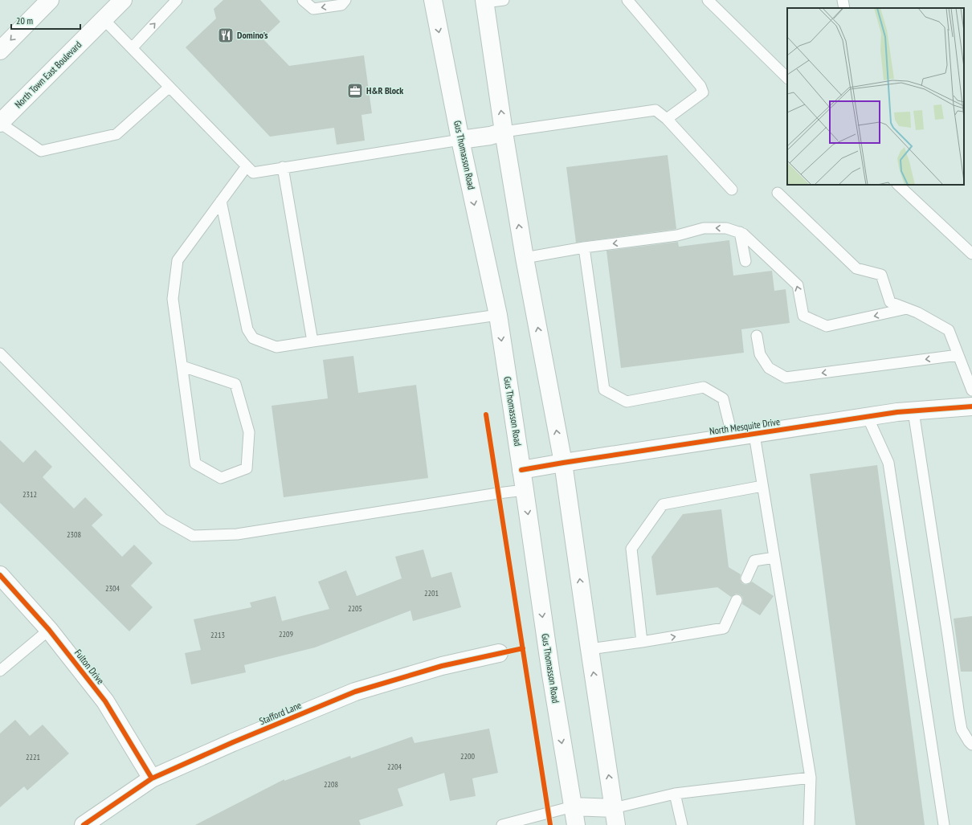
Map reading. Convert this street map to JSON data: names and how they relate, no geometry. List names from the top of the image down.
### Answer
{
  "streets": {
    "main road": [
      "North Town East Boulevard",
      "Gus Thomasson Road",
      "North Mesquite Drive",
      "Fulton Drive",
      "Stafford Lane"
    ]
  },
  "crossings": [
    ["Gus Thomasson Road", "North Mesquite Drive"],
    ["Fulton Drive", "Stafford Lane"]
  ],
  "places": {
    "restaurant": ["Domino's"],
    "office": ["H&R Block"]
  },
  "house_numbers": [
    "2312",
    "2308",
    "2304",
    "2201",
    "2205",
    "2209",
    "2213",
    "2200",
    "2221",
    "2204",
    "2208"
  ],
  "scale_bar": "20 m"
}
